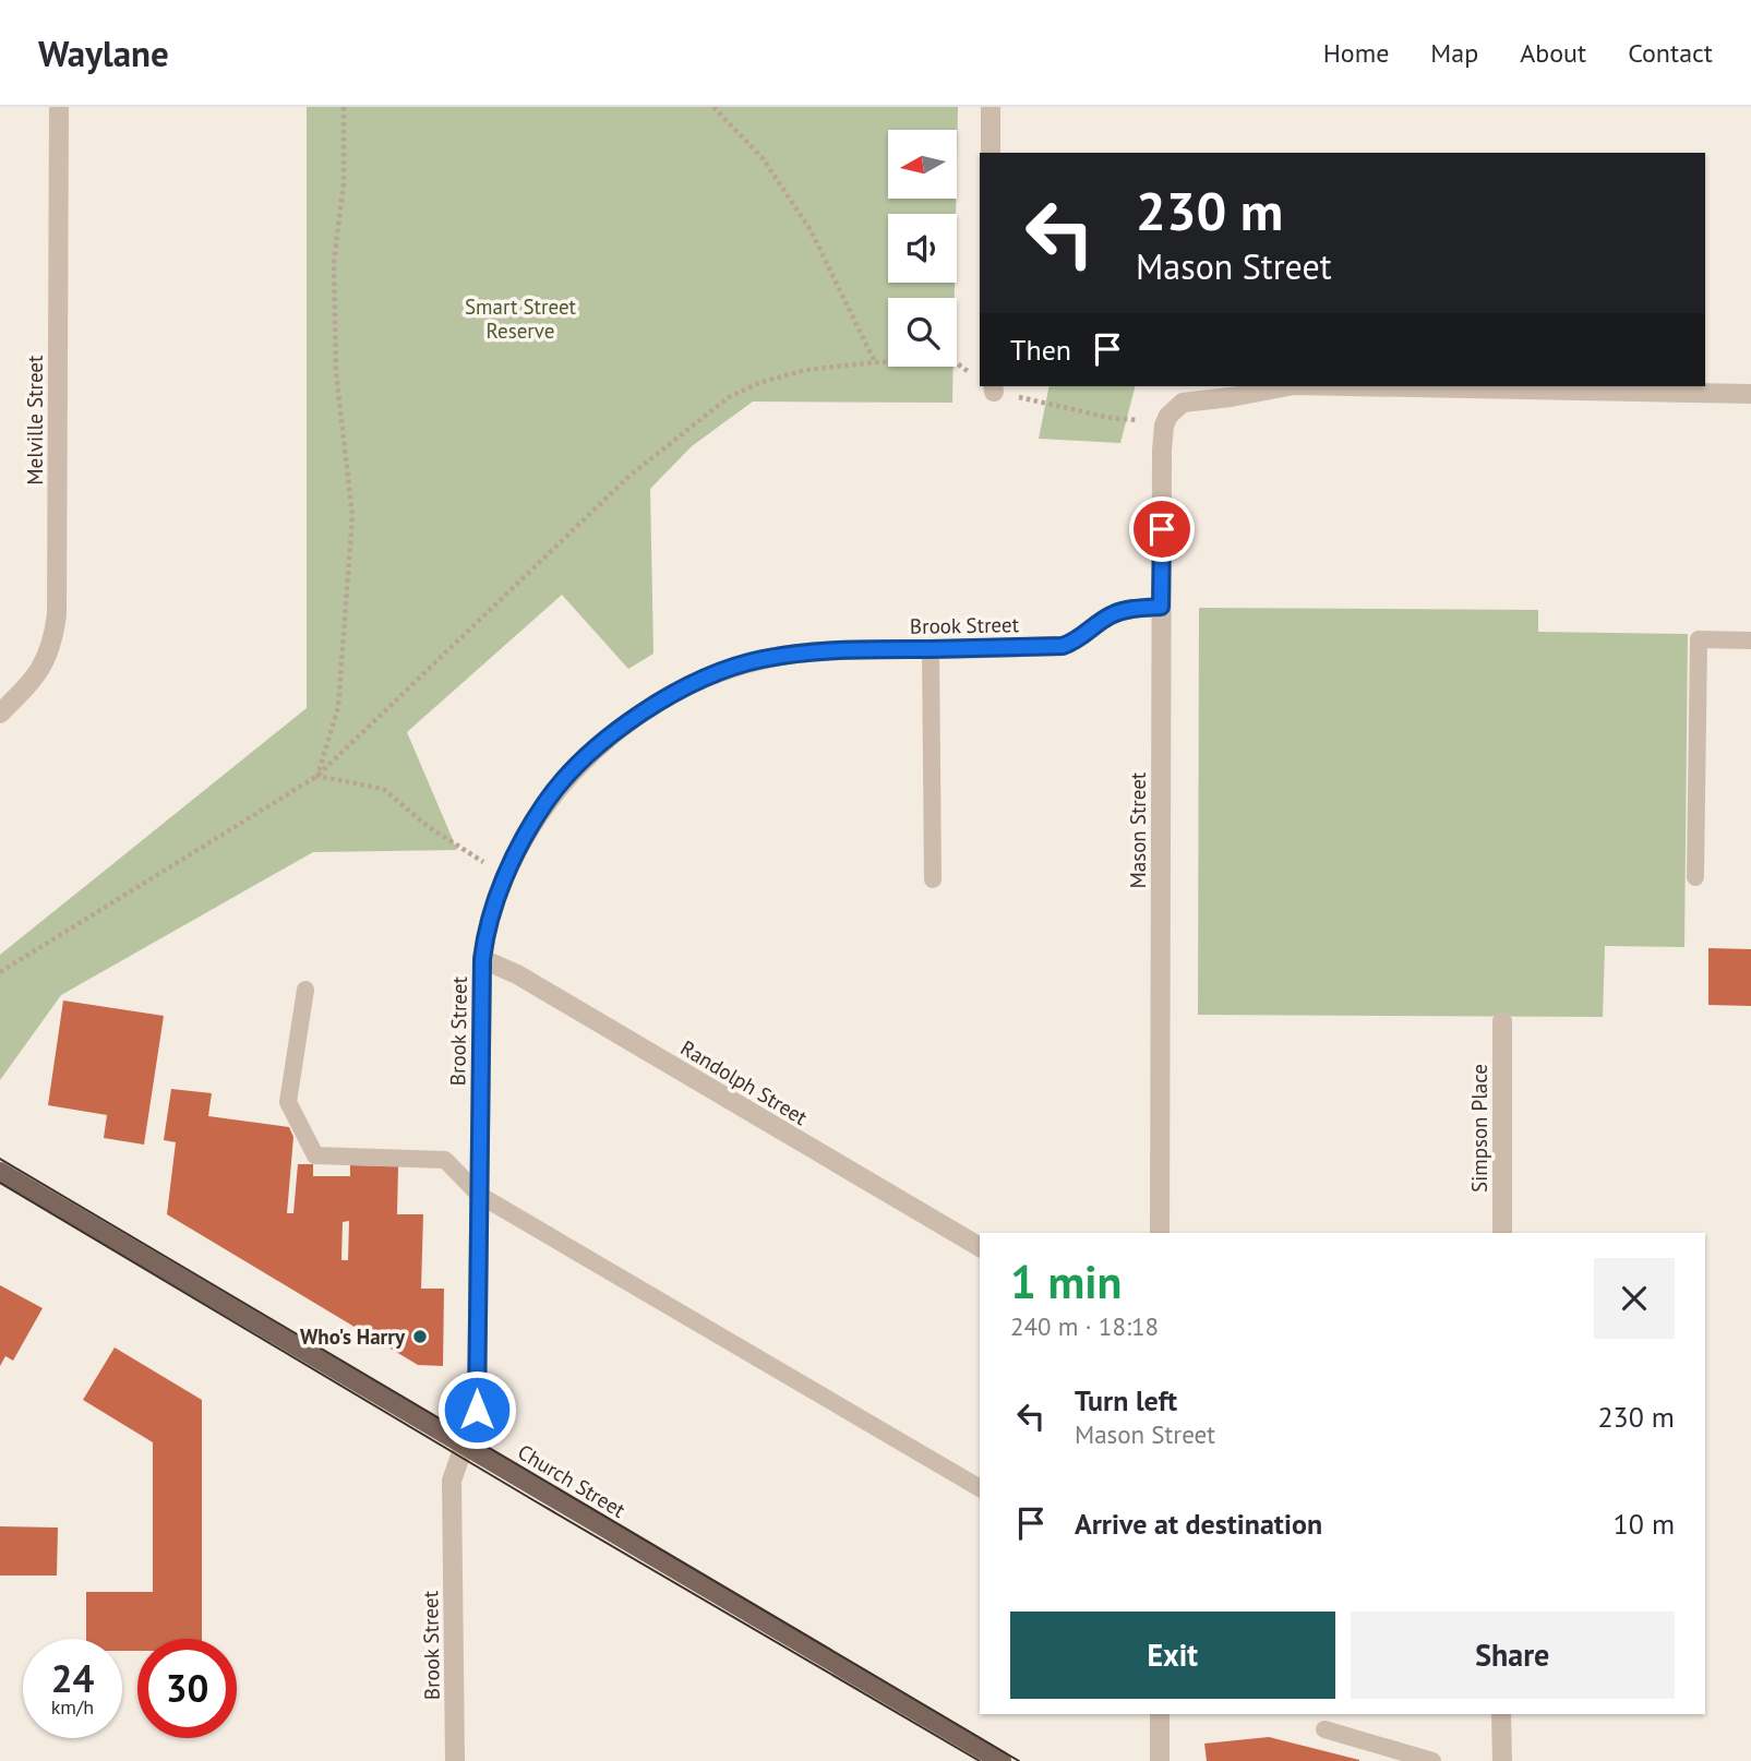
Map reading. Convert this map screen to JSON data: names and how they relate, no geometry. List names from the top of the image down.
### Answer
{
  "streets": {
    "main road": ["Church Street"],
    "street": [
      "Melville Street",
      "Brook Street",
      "Mason Street",
      "Randolph Street",
      "Simpson Place"
    ]
  },
  "crossings": [
    ["Brook Street", "Mason Street"],
    ["Brook Street", "Randolph Street"],
    ["Brook Street", "Church Street"]
  ],
  "parks": ["Smart Street Reserve"],
  "places": ["Who's Harry"],
  "north": "left",
  "page": {
    "header": "Waylane",
    "nav": [
      "Home",
      "Map",
      "About",
      "Contact"
    ],
    "turn": ["230 m", "Mason Street"],
    "then": "Then",
    "heading": ["1 min", "240 m · 18:18"],
    "list": [
      {
        "name": "Turn left",
        "note": "Mason Street",
        "value": "230 m"
      },
      {
        "name": "Arrive at destination",
        "value": "10 m"
      }
    ],
    "buttons": ["Exit", "Share"],
    "speed": "24 km/h",
    "limit": "30"
  }
}
